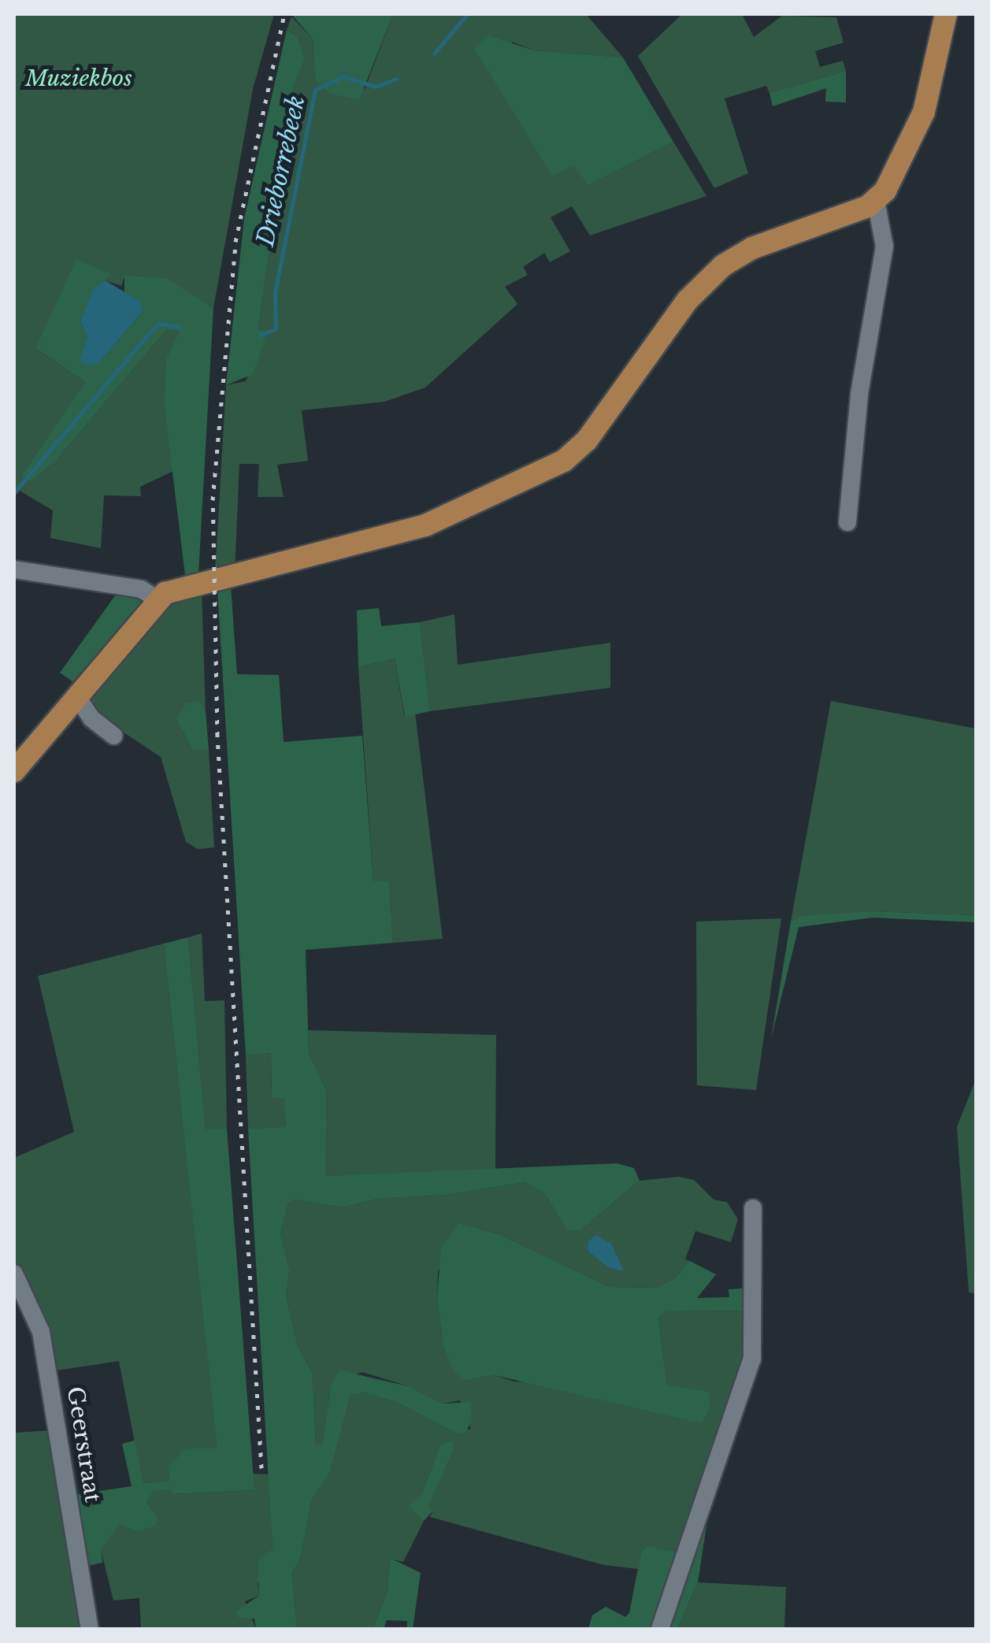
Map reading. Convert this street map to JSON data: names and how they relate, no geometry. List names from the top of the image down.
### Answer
{
  "streets": {
    "street": ["Geerstraat"]
  },
  "water": ["Drieborrebeek"],
  "parks": ["Muziekbos"]
}
